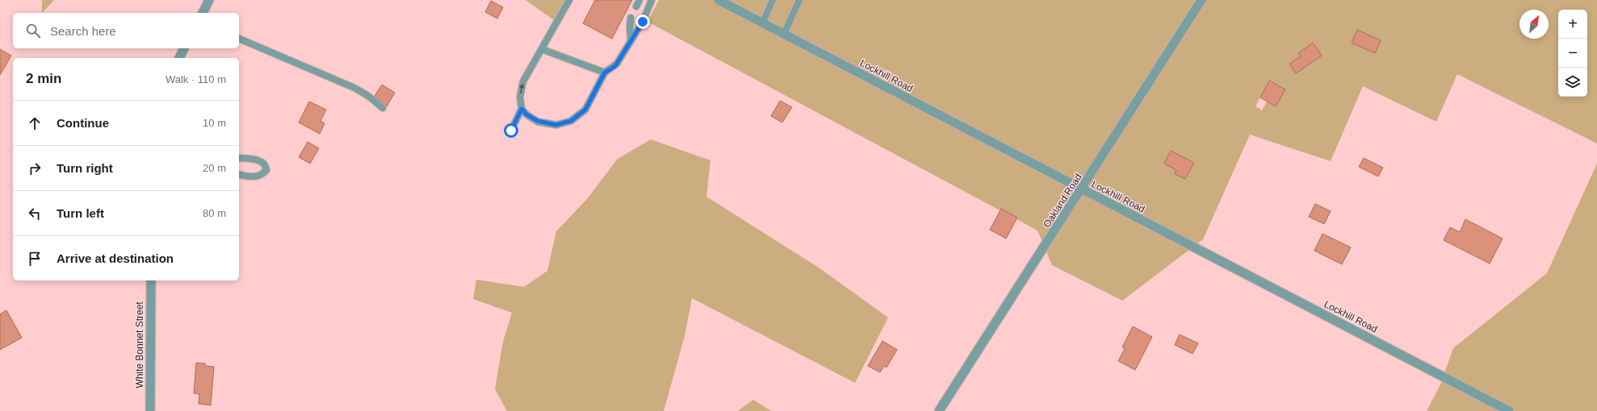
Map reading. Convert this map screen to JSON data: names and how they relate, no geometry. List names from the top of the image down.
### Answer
{
  "streets": {
    "street": ["Lockhill Road", "Oakland Road", "White Bonnet Street"]
  },
  "crossings": [
    ["Lockhill Road", "Oakland Road"]
  ],
  "north": "top right",
  "page": {
    "map_buttons": ["+", "−"],
    "search": "Search here",
    "heading": ["2 min", "Walk · 110 m"],
    "list": [
      ["Continue", "10 m"],
      ["Turn right", "20 m"],
      ["Turn left", "80 m"],
      "Arrive at destination"
    ]
  }
}
